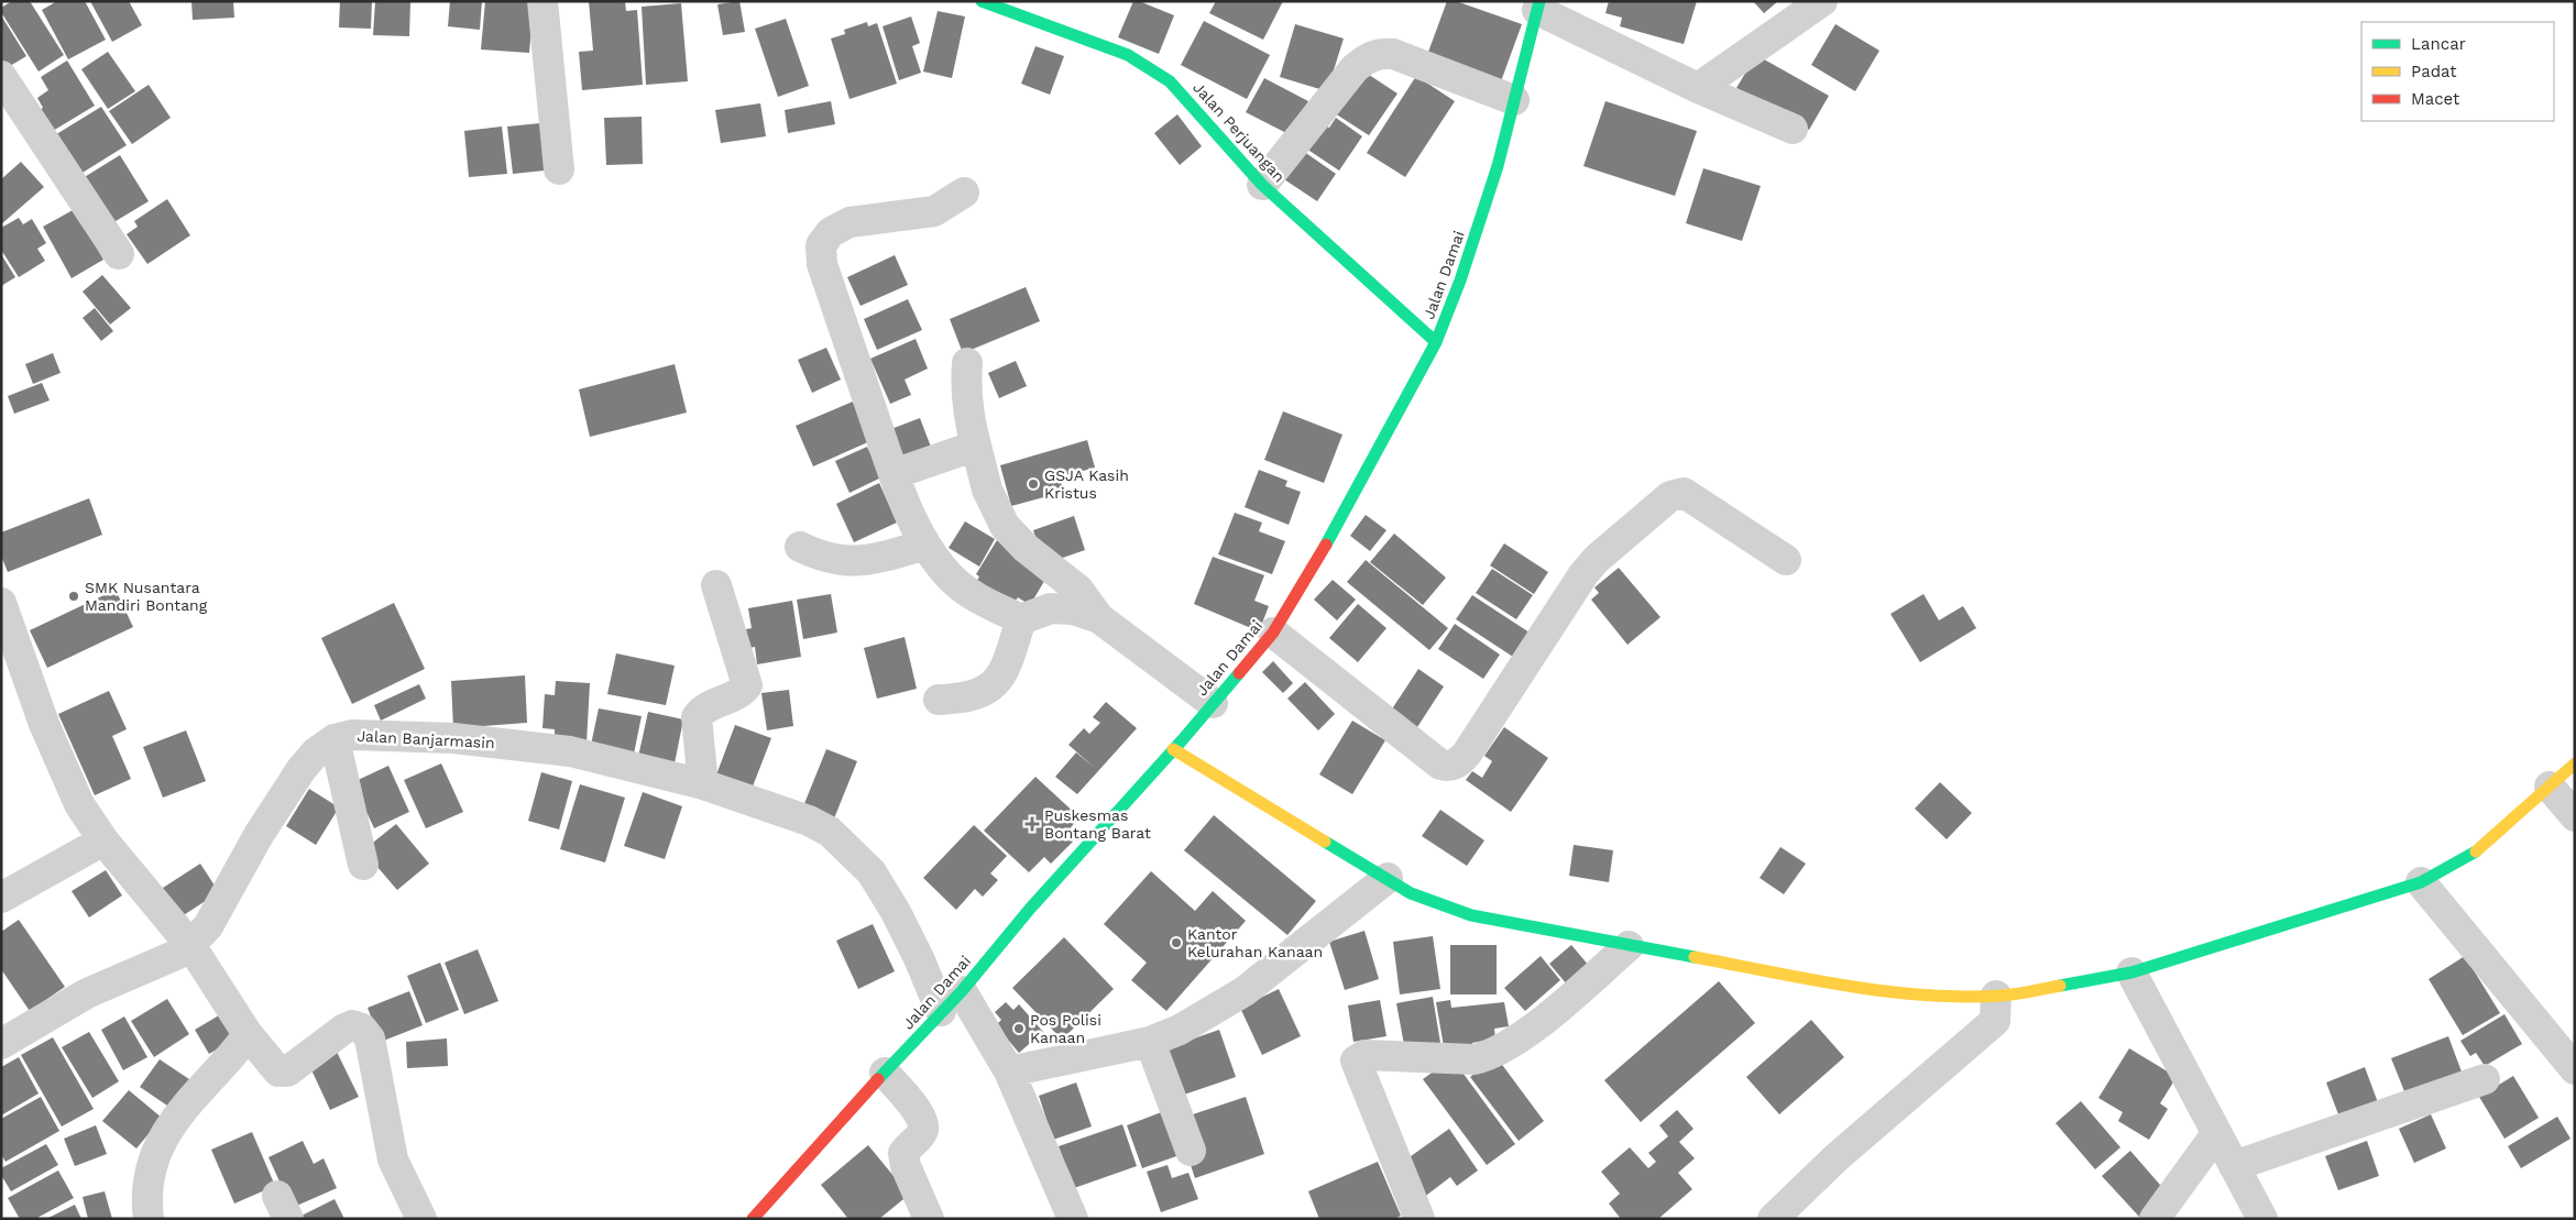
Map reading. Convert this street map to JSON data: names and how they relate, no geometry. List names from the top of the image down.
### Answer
{
  "streets": {
    "street": ["Jalan Perjuangan", "Jalan Damai", "Jalan Banjarmasin"]
  },
  "crossings": [
    ["Jalan Perjuangan", "Jalan Damai"],
    ["Jalan Damai", "Jalan Banjarmasin"]
  ],
  "places": {
    "other": [
      "GSJA Kasih Kristus",
      "SMK Nusantara Mandiri Bontang",
      "Kantor Kelurahan Kanaan",
      "Pos Polisi Kanaan"
    ],
    "health": ["Puskesmas Bontang Barat"]
  },
  "legend": ["Lancar", "Padat", "Macet"]
}
